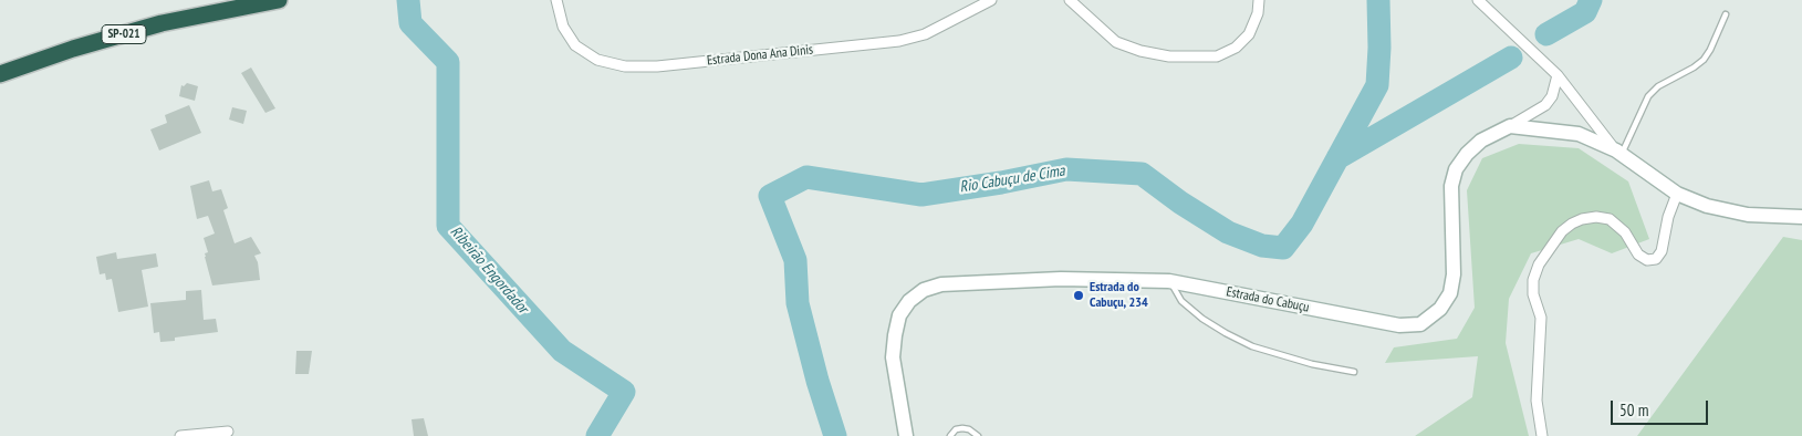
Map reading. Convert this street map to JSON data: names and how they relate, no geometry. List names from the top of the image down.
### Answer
{
  "streets": {
    "highway": ["SP-021"],
    "main road": ["Estrada do Cabuçu"],
    "street": ["Estrada Dona Ana Dinis"]
  },
  "water": ["Rio Cabuçu de Cima", "Ribeirão Engordador"],
  "places": ["Estrada do Cabuçu, 234"],
  "scale_bar": "50 m"
}
